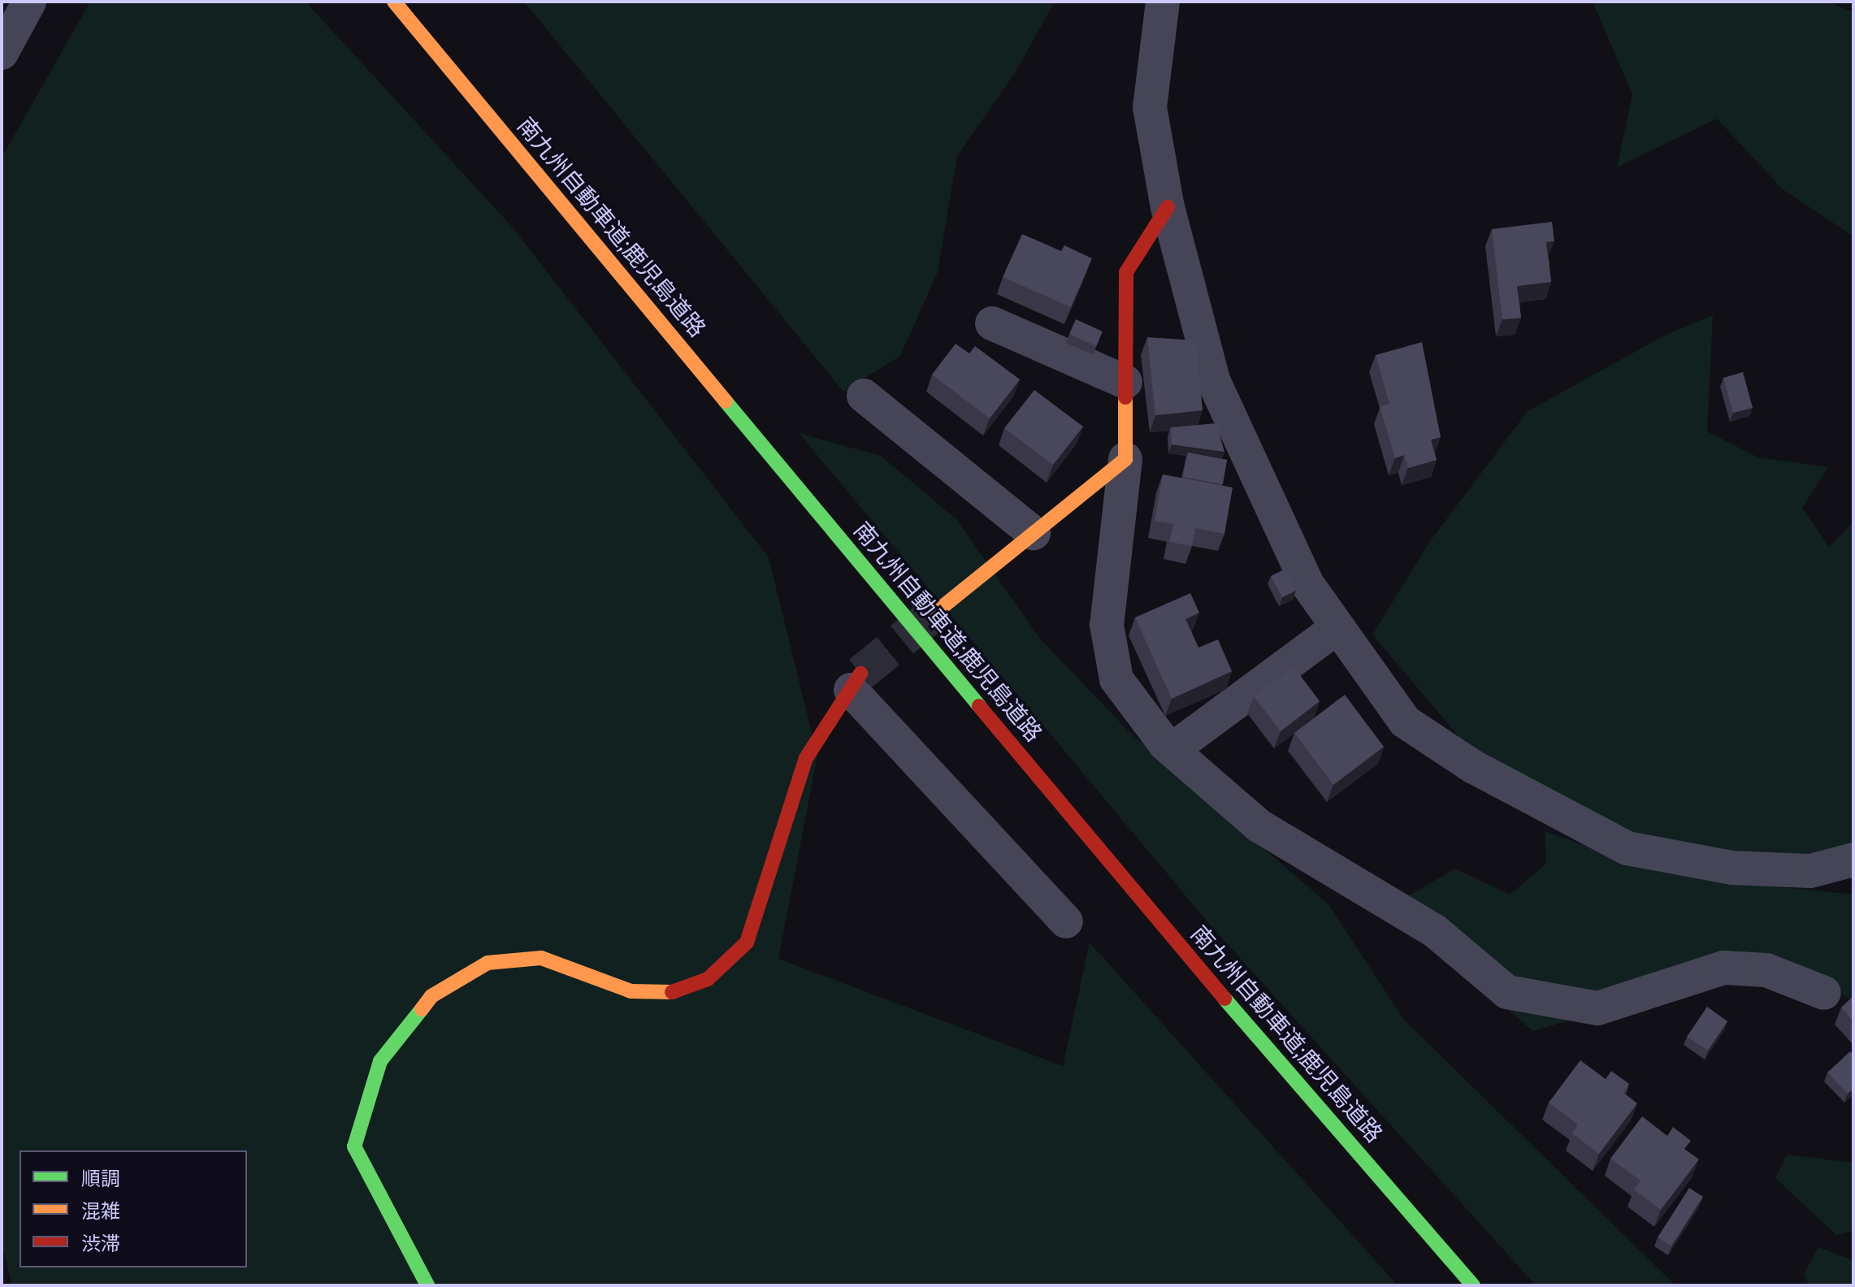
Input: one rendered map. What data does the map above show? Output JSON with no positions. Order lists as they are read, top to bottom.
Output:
{
  "streets": {
    "main road": ["南九州自動車道;鹿児島道路"]
  },
  "legend": ["順調", "混雑", "渋滞"]
}
